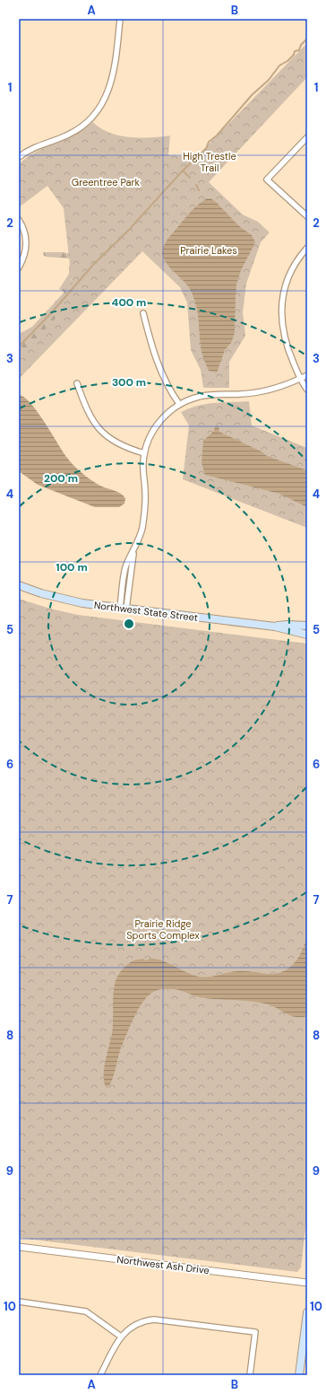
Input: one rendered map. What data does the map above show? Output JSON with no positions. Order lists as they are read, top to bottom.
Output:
{
  "streets": {
    "main road": ["Northwest State Street"],
    "street": ["Northwest Ash Drive"]
  },
  "parks": [
    "High Trestle Trail",
    "Greentree Park",
    "Prairie Lakes",
    "Prairie Ridge Sports Complex"
  ],
  "grid": {
    "columns": ["A", "B"],
    "rows": [
      "1",
      "2",
      "3",
      "4",
      "5",
      "6",
      "7",
      "8",
      "9",
      "10"
    ]
  },
  "rings": [
    "400 m",
    "300 m",
    "200 m",
    "100 m"
  ]
}
